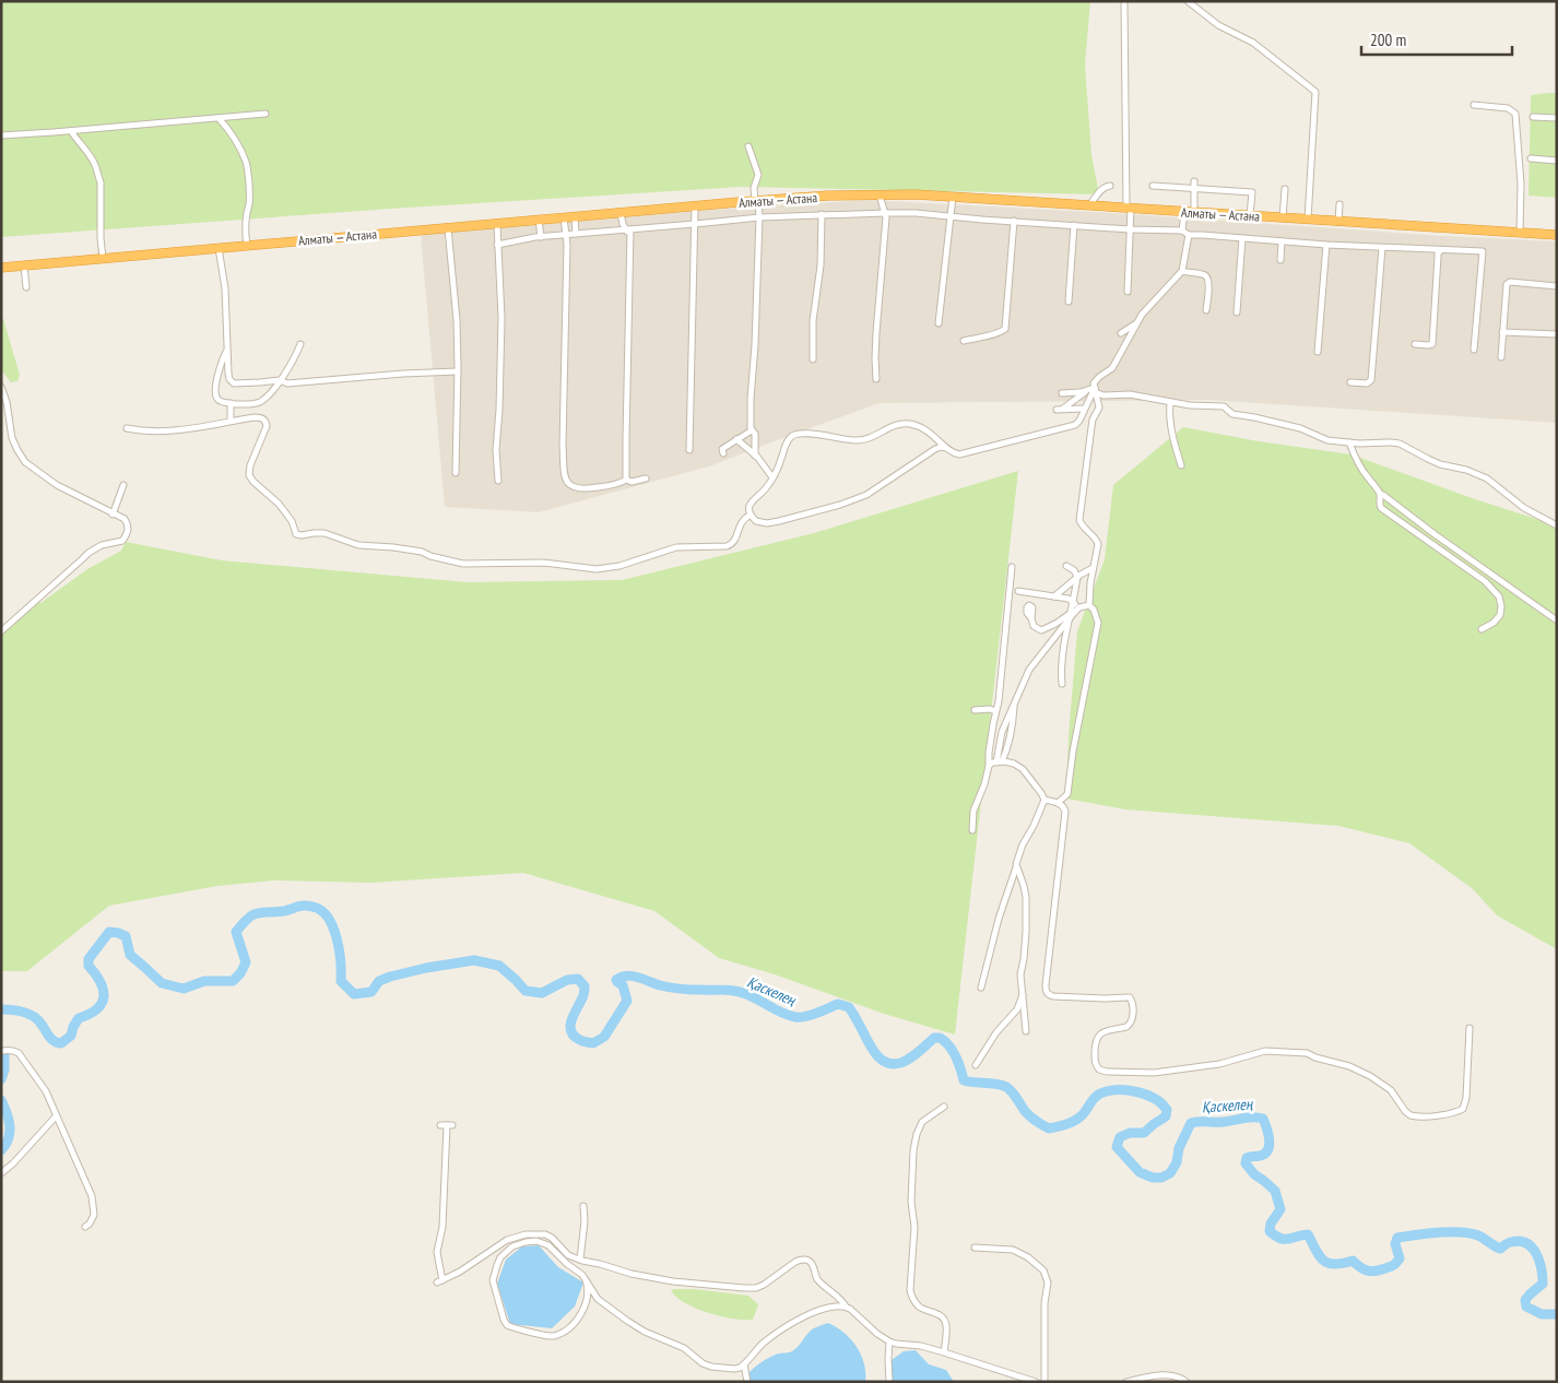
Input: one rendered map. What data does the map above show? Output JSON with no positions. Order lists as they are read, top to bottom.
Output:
{
  "streets": {
    "highway": ["Алматы — Астана"]
  },
  "water": ["Қаскелең"],
  "scale_bar": "200 m"
}
